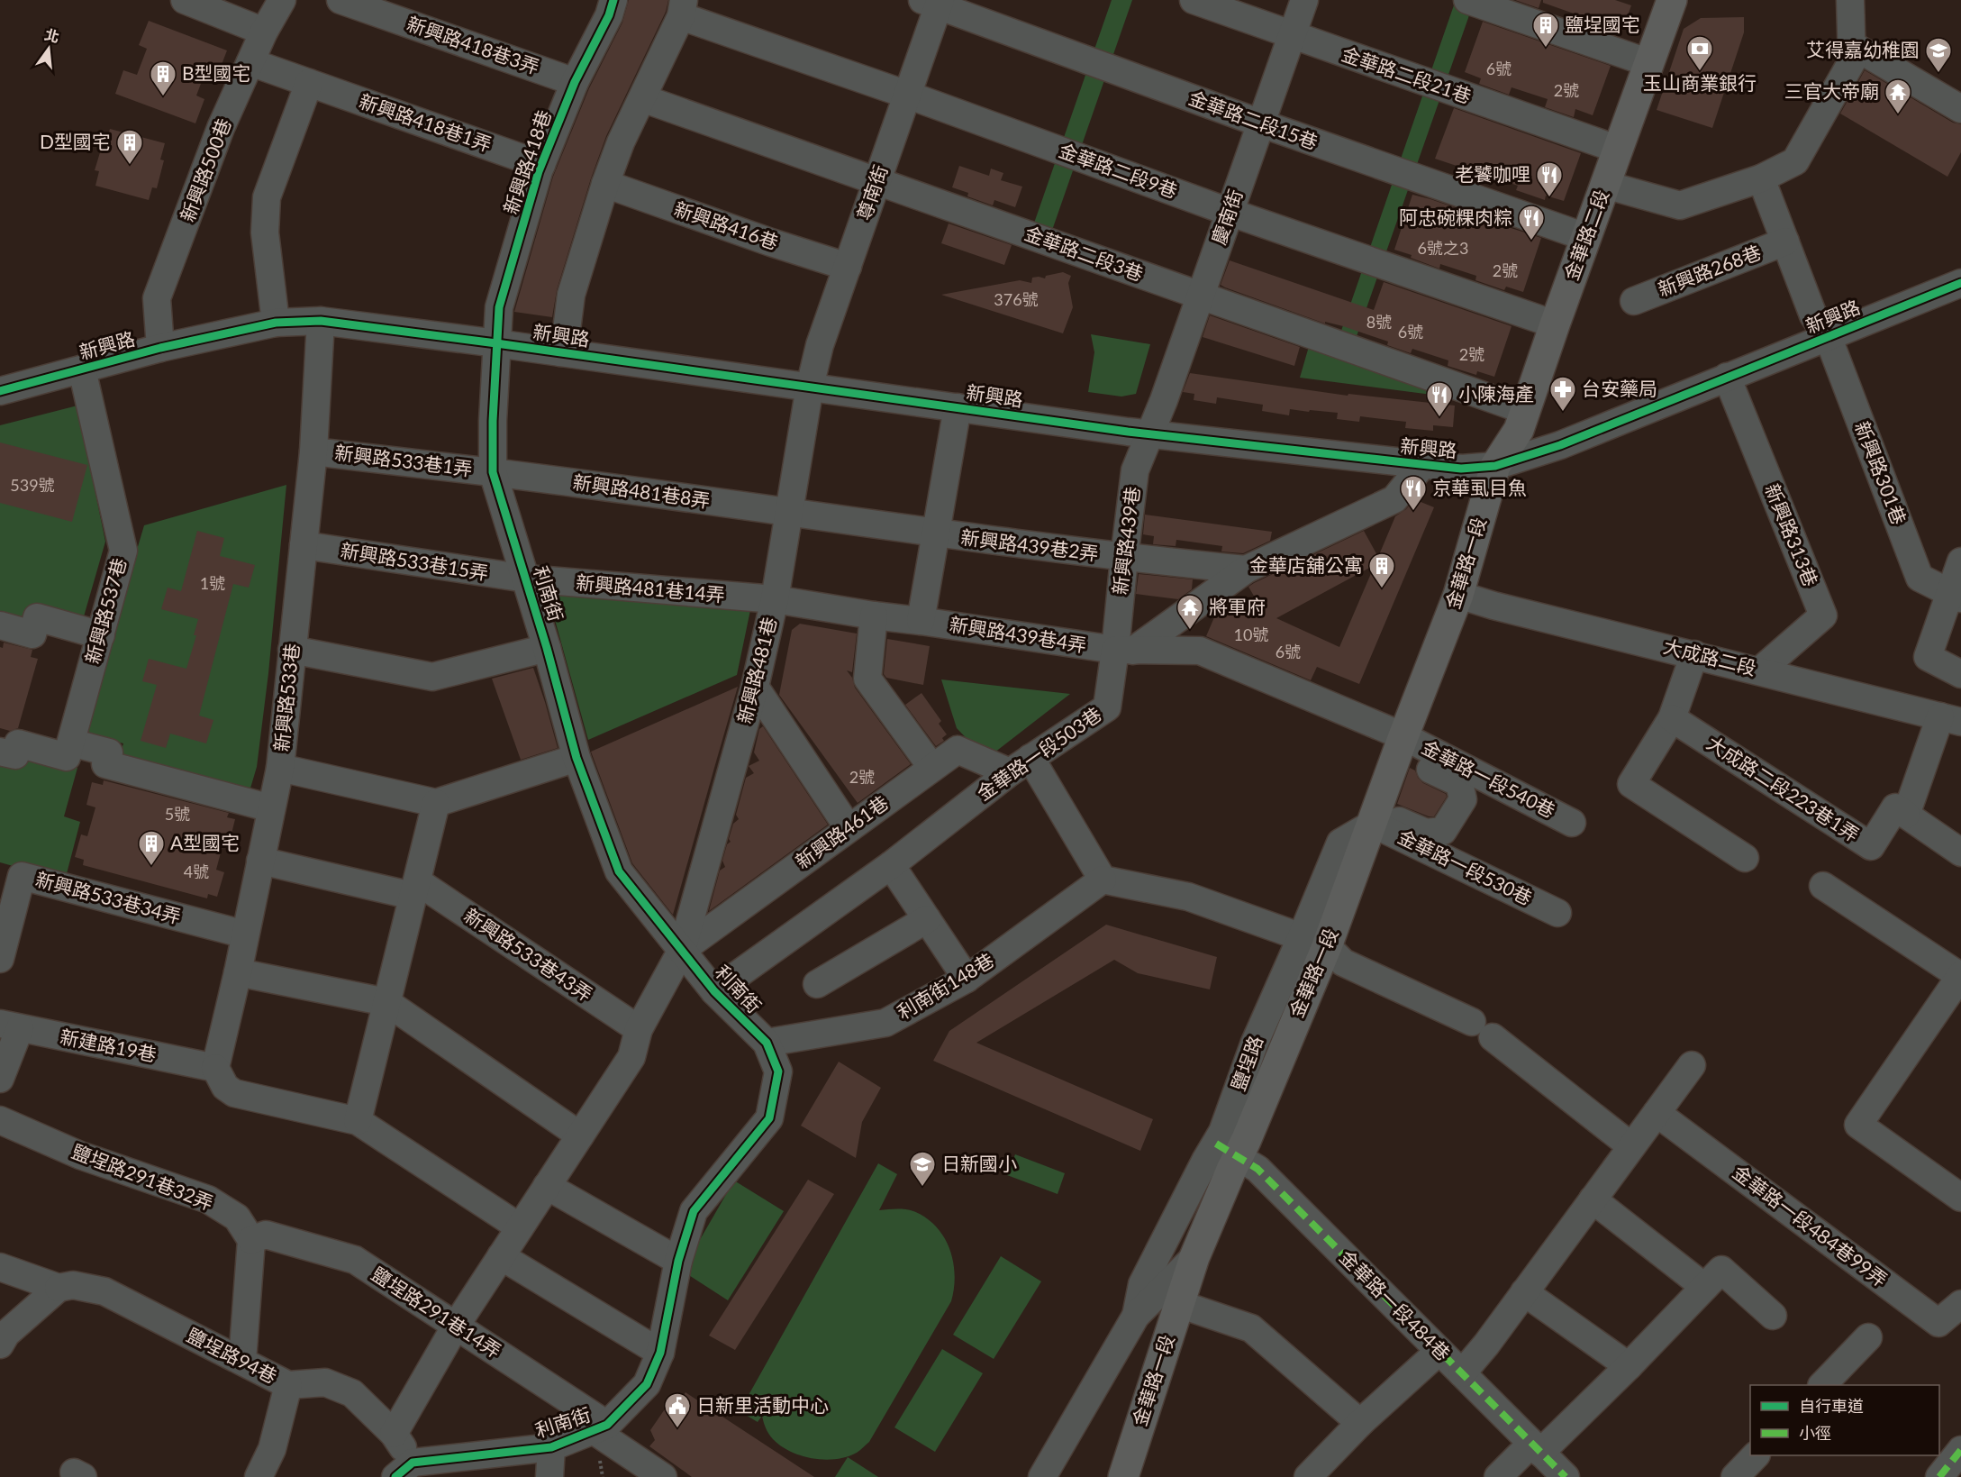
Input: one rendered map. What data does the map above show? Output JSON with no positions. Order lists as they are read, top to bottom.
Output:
{
  "streets": {
    "main road": ["金華路二段", "金華路一段"],
    "street": [
      "新興路418巷3弄",
      "金華路二段21巷",
      "金華路二段15巷",
      "新興路418巷1弄",
      "新興路418巷",
      "新興路500巷",
      "金華路二段9巷",
      "尊南街",
      "慶南街",
      "新興路416巷",
      "金華路二段3巷",
      "新興路268巷",
      "新興路",
      "新興路533巷1弄",
      "新興路301巷",
      "新興路481巷8弄",
      "新興路313巷",
      "新興路439巷",
      "新興路439巷2弄",
      "新興路533巷15弄",
      "新興路481巷14弄",
      "利南街",
      "新興路537巷",
      "新興路439巷4弄",
      "大成路二段",
      "新興路481巷",
      "新興路533巷",
      "金華路一段503巷",
      "金華路一段540巷",
      "大成路二段223巷1弄",
      "新興路461巷",
      "金華路一段530巷",
      "新興路533巷34弄",
      "新興路533巷43弄",
      "利南街148巷",
      "新建路19巷",
      "鹽埕路291巷32弄",
      "金華路一段484巷99弄",
      "金華路一段484巷",
      "鹽埕路291巷14弄",
      "鹽埕路94巷"
    ]
  },
  "crossings": [
    ["新興路418巷3弄", "新興路418巷"],
    ["金華路二段21巷", "慶南街"],
    ["金華路二段21巷", "金華路二段"],
    ["金華路二段15巷", "尊南街"],
    ["金華路二段15巷", "慶南街"],
    ["金華路二段15巷", "金華路二段"],
    ["新興路418巷1弄", "新興路418巷"],
    ["新興路418巷1弄", "新興路500巷"],
    ["新興路418巷", "新興路"],
    ["新興路418巷", "利南街"],
    ["新興路500巷", "新興路"],
    ["金華路二段9巷", "尊南街"],
    ["金華路二段9巷", "慶南街"],
    ["金華路二段9巷", "金華路二段"],
    ["尊南街", "新興路416巷"],
    ["尊南街", "金華路二段3巷"],
    ["尊南街", "新興路"],
    ["尊南街", "新興路481巷"],
    ["慶南街", "金華路二段3巷"],
    ["慶南街", "新興路"],
    ["慶南街", "新興路439巷"],
    ["金華路二段", "金華路二段3巷"],
    ["金華路二段", "新興路"],
    ["金華路二段", "金華路一段"],
    ["新興路268巷", "新興路"],
    ["新興路268巷", "新興路301巷"],
    ["新興路", "新興路301巷"],
    ["新興路", "新興路313巷"],
    ["新興路", "新興路439巷"],
    ["新興路", "金華路一段"],
    ["新興路", "利南街"],
    ["新興路", "新興路537巷"],
    ["新興路", "新興路481巷"],
    ["新興路", "新興路533巷"],
    ["新興路533巷1弄", "新興路481巷8弄"],
    ["新興路533巷1弄", "利南街"],
    ["新興路533巷1弄", "新興路533巷"],
    ["新興路481巷8弄", "新興路439巷2弄"],
    ["新興路481巷8弄", "利南街"],
    ["新興路481巷8弄", "新興路481巷"],
    ["新興路313巷", "大成路二段"],
    ["新興路439巷", "新興路439巷2弄"],
    ["新興路439巷", "新興路439巷4弄"],
    ["新興路439巷", "金華路一段503巷"],
    ["新興路533巷15弄", "新興路481巷14弄"],
    ["新興路533巷15弄", "利南街"],
    ["新興路533巷15弄", "新興路533巷"],
    ["金華路一段", "大成路二段"],
    ["金華路一段", "金華路一段540巷"],
    ["金華路一段", "金華路一段530巷"],
    ["金華路一段", "金華路一段484巷"],
    ["新興路481巷14弄", "利南街"],
    ["新興路481巷14弄", "新興路439巷4弄"],
    ["新興路481巷14弄", "新興路481巷"],
    ["利南街", "新興路481巷"],
    ["利南街", "金華路一段503巷"],
    ["利南街", "新興路461巷"],
    ["利南街", "利南街148巷"],
    ["利南街", "鹽埕路291巷14弄"],
    ["利南街", "鹽埕路94巷"],
    ["新興路439巷4弄", "金華路一段503巷"],
    ["新興路481巷", "新興路461巷"],
    ["新興路533巷", "新興路533巷34弄"],
    ["新興路533巷", "新興路533巷43弄"],
    ["新興路533巷", "新建路19巷"],
    ["金華路一段503巷", "新興路461巷"],
    ["鹽埕路291巷32弄", "鹽埕路291巷14弄"]
  ],
  "places": {
    "building": [
      "鹽埕國宅",
      "B型國宅",
      "D型國宅",
      "金華店舖公寓",
      "A型國宅"
    ],
    "bank": ["玉山商業銀行"],
    "school or university": ["艾得嘉幼稚園", "日新國小"],
    "temple": ["三官大帝廟", "將軍府"],
    "restaurant": [
      "老饕咖哩",
      "阿忠碗粿肉粽",
      "小陳海產",
      "京華虱目魚"
    ],
    "pharmacy": ["台安藥局"],
    "public building": ["日新里活動中心"]
  },
  "house_numbers": [
    "6號",
    "2號",
    "6號之3",
    "2號",
    "376號",
    "8號",
    "6號",
    "2號",
    "539號",
    "1號",
    "10號",
    "6號",
    "2號",
    "5號",
    "4號"
  ],
  "legend": ["自行車道", "小徑"],
  "north": "top"
}
